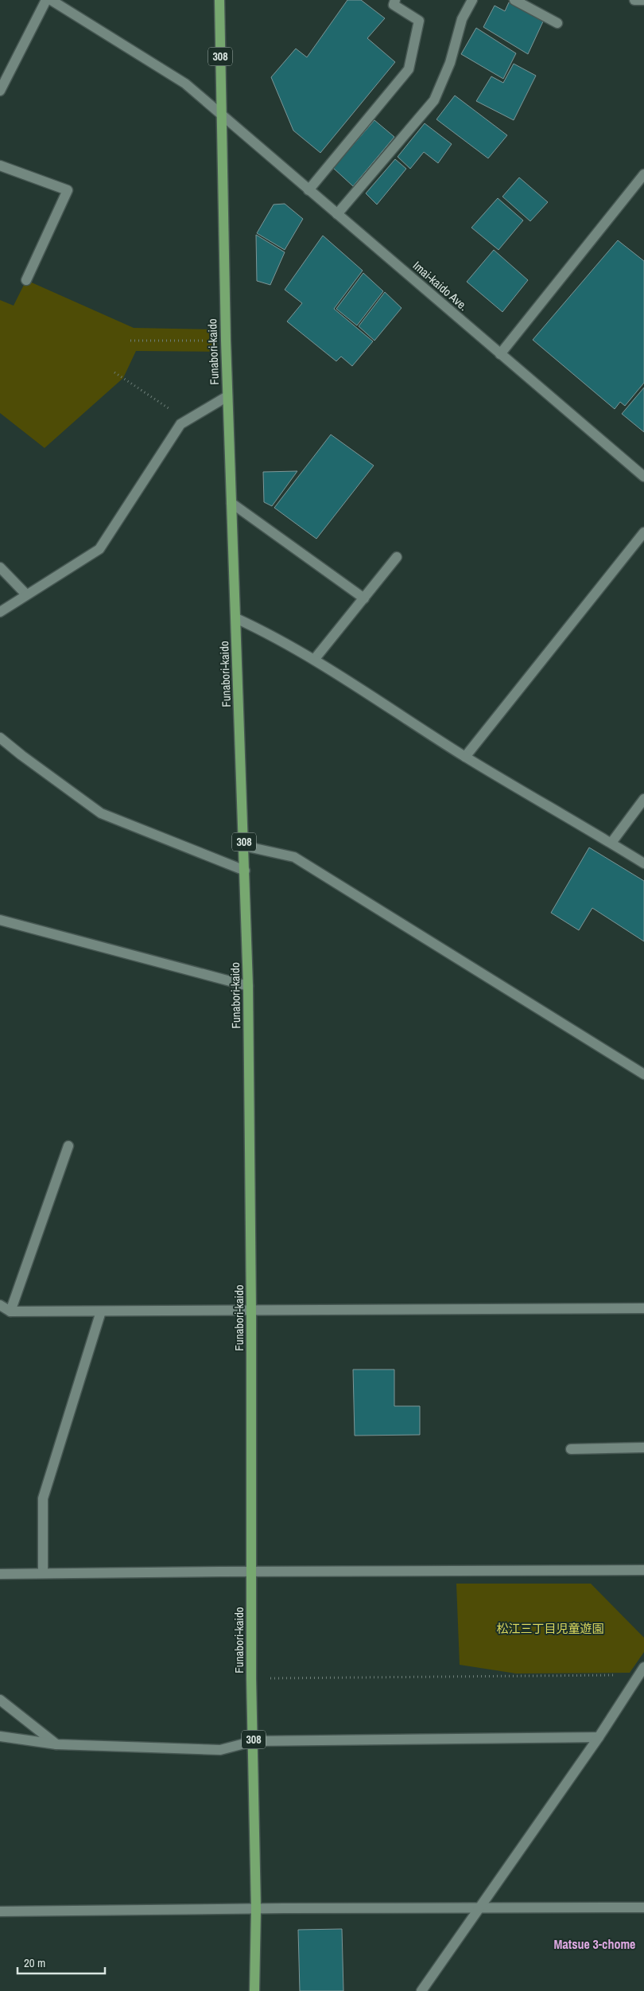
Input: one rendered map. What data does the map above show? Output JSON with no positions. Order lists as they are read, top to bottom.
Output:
{
  "streets": {
    "main road": ["308", "Funabori-kaido"],
    "street": ["Imai-kaido Ave."]
  },
  "crossings": [
    ["Imai-kaido Ave.", "Funabori-kaido"]
  ],
  "districts": ["Matsue 3-chome"],
  "parks": ["松江三丁目児童遊園"],
  "scale_bar": "20 m"
}
